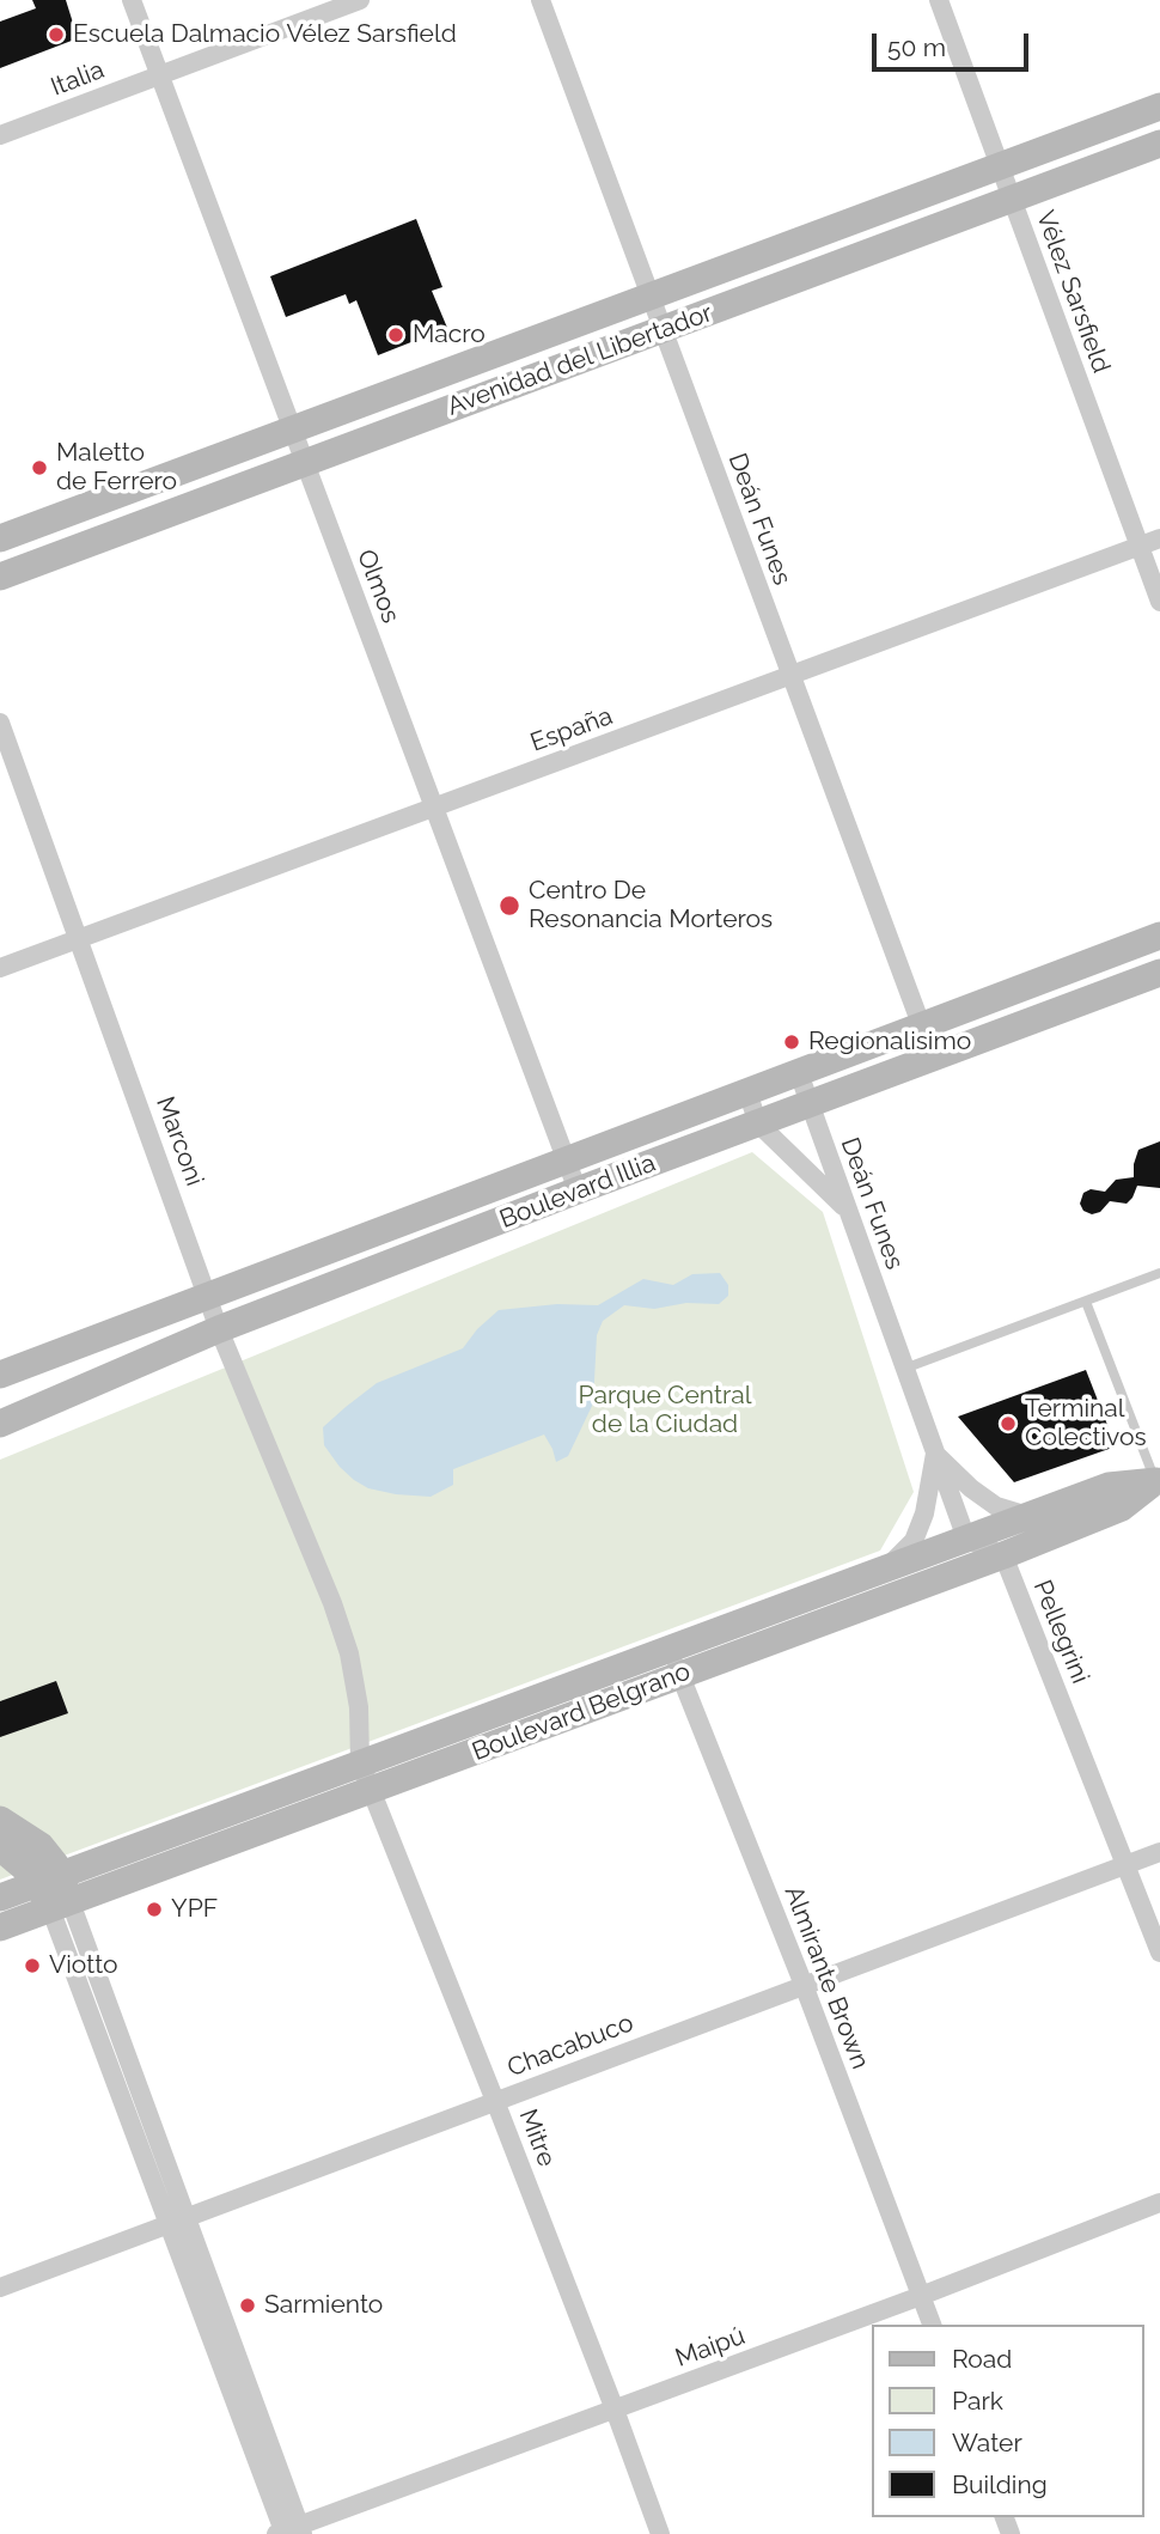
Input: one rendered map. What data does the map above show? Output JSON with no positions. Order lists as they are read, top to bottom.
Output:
{
  "streets": {
    "street": [
      "Italia",
      "Vélez Sarsfield",
      "Avenidad del Libertador",
      "Deán Funes",
      "Olmos",
      "España",
      "Marconi",
      "Boulevard Illia",
      "Pellegrini",
      "Boulevard Belgrano",
      "Almirante Brown",
      "Chacabuco",
      "Mitre",
      "Maipú"
    ]
  },
  "crossings": [
    ["Italia", "Olmos"],
    ["Vélez Sarsfield", "Avenidad del Libertador"],
    ["Vélez Sarsfield", "España"],
    ["Avenidad del Libertador", "Deán Funes"],
    ["Avenidad del Libertador", "Olmos"],
    ["Deán Funes", "España"],
    ["Deán Funes", "Boulevard Illia"],
    ["Olmos", "España"],
    ["Olmos", "Boulevard Illia"],
    ["España", "Marconi"],
    ["Marconi", "Boulevard Illia"],
    ["Marconi", "Boulevard Belgrano"],
    ["Marconi", "Mitre"],
    ["Pellegrini", "Boulevard Belgrano"],
    ["Pellegrini", "Chacabuco"],
    ["Boulevard Belgrano", "Almirante Brown"],
    ["Boulevard Belgrano", "Mitre"],
    ["Almirante Brown", "Chacabuco"],
    ["Almirante Brown", "Maipú"],
    ["Chacabuco", "Mitre"],
    ["Mitre", "Maipú"]
  ],
  "parks": ["Parque Central de la Ciudad"],
  "places": [
    "Escuela Dalmacio Vélez Sarsfield",
    "Macro",
    "Maletto de Ferrero",
    "Centro De Resonancia Morteros",
    "Regionalisimo",
    "Terminal Colectivos",
    "YPF",
    "Viotto",
    "Sarmiento"
  ],
  "legend": [
    "Road",
    "Park",
    "Water",
    "Building"
  ],
  "scale_bar": "50 m"
}
